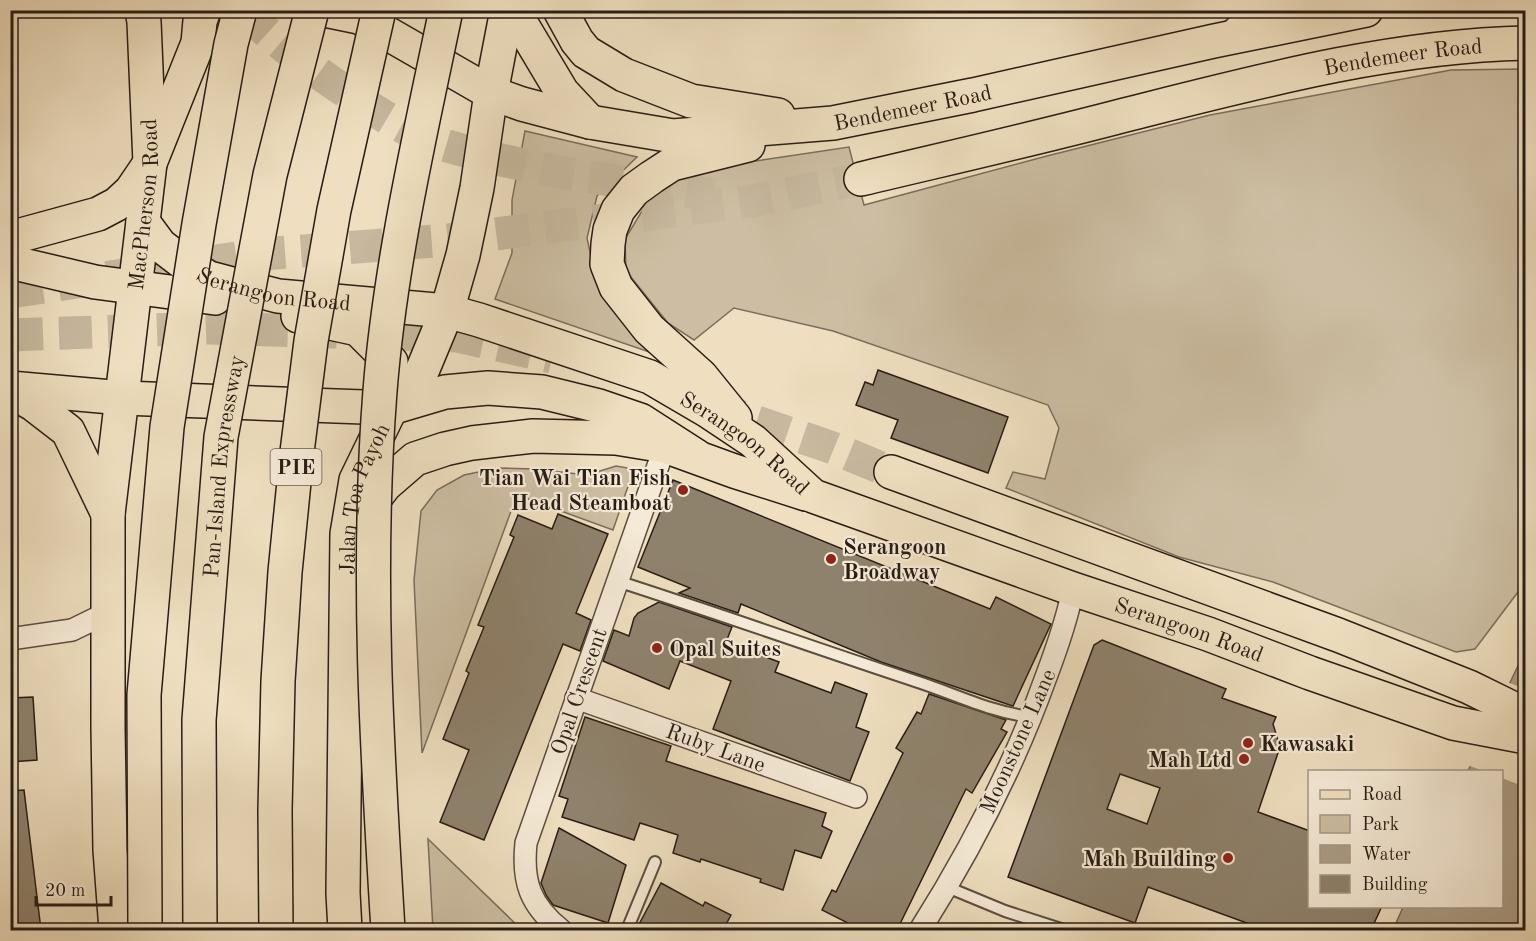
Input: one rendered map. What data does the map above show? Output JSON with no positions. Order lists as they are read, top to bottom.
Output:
{
  "streets": {
    "main road": [
      "Bendemeer Road",
      "MacPherson Road",
      "Serangoon Road",
      "Pan-Island Expressway",
      "PIE",
      "Jalan Toa Payoh"
    ],
    "street": ["Opal Crescent", "Moonstone Lane", "Ruby Lane"]
  },
  "crossings": [
    ["Bendemeer Road", "Jalan Toa Payoh"],
    ["MacPherson Road", "Serangoon Road"],
    ["Serangoon Road", "Jalan Toa Payoh"],
    ["Serangoon Road", "Moonstone Lane"],
    ["Opal Crescent", "Ruby Lane"]
  ],
  "places": [
    "Tian Wai Tian Fish Head Steamboat",
    "Serangoon Broadway",
    "Opal Suites",
    "Kawasaki",
    "Mah Ltd",
    "Mah Building"
  ],
  "legend": [
    "Road",
    "Park",
    "Water",
    "Building"
  ],
  "scale_bar": "20 m"
}
